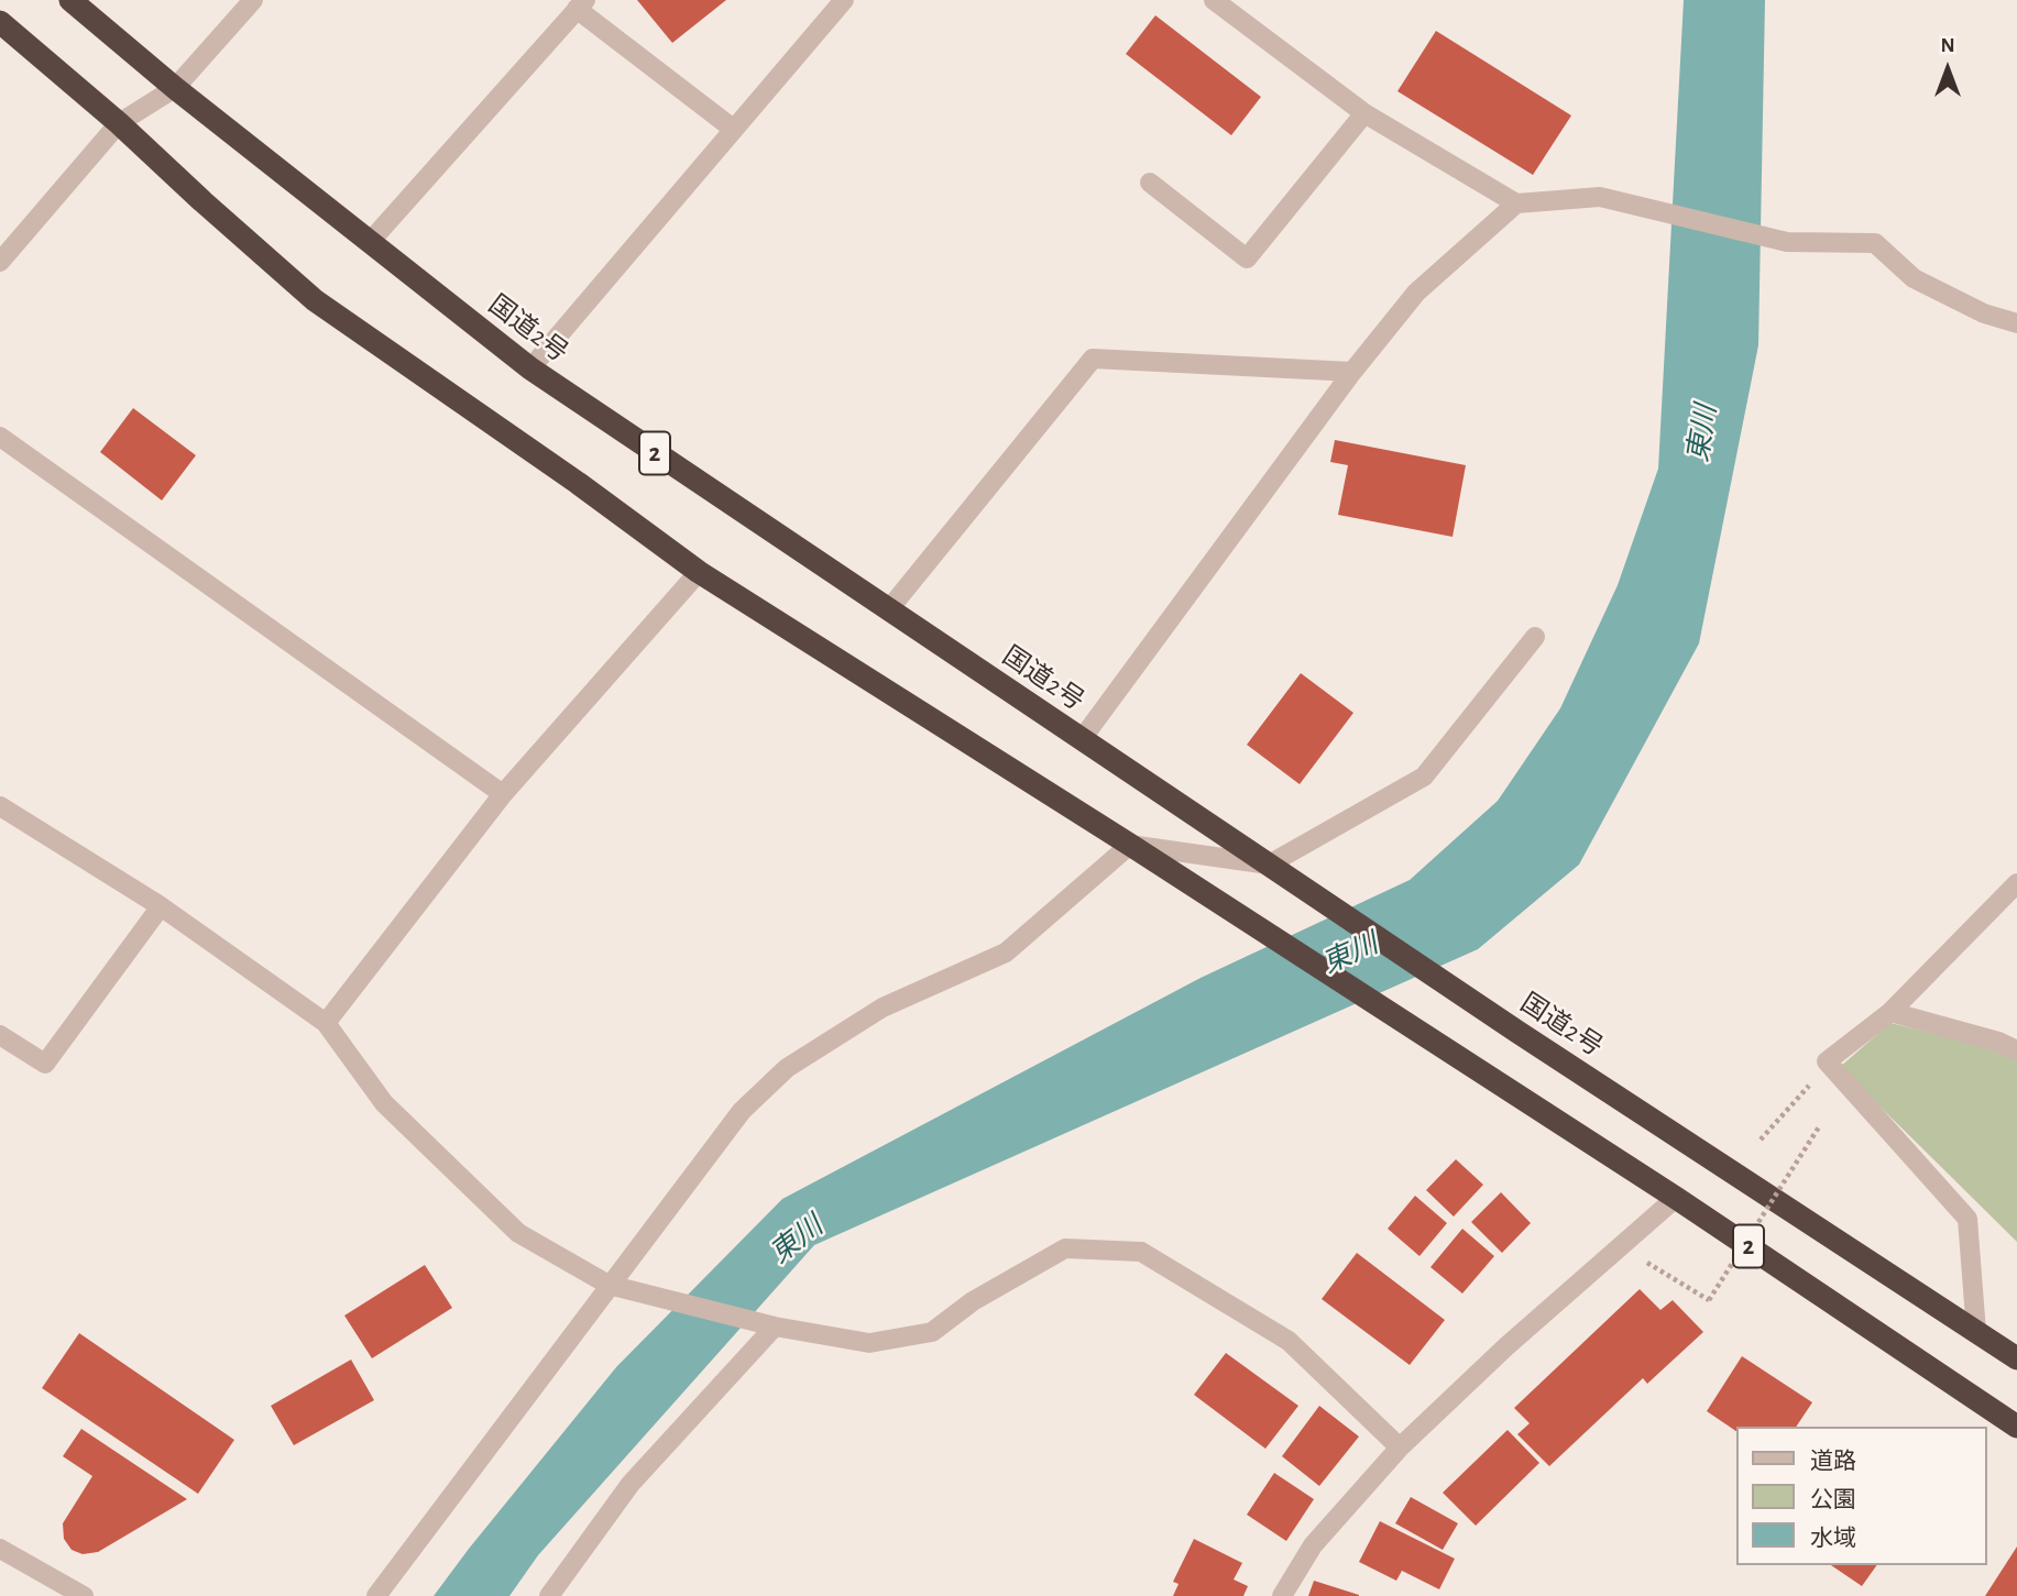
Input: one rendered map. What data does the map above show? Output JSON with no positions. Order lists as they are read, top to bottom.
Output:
{
  "streets": {
    "highway": ["国道2号", "2"]
  },
  "water": ["東川"],
  "legend": ["道路", "公園", "水域"],
  "north": "top"
}
